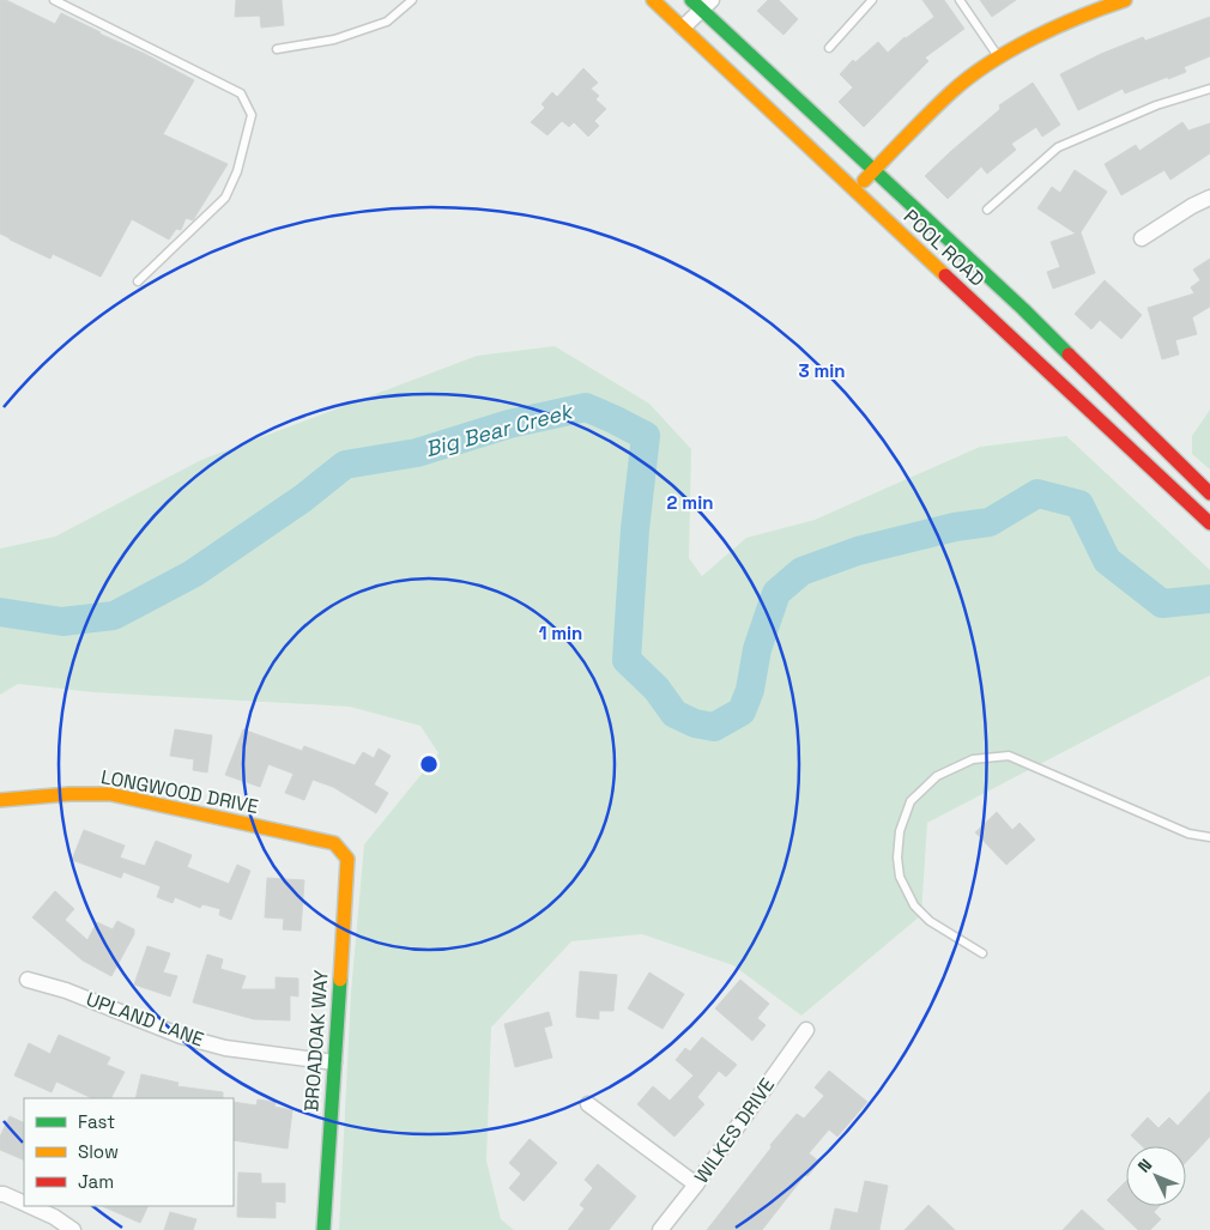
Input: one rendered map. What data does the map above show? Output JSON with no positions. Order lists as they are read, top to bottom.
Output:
{
  "streets": {
    "main road": ["POOL ROAD", "LONGWOOD DRIVE", "BROADOAK WAY"],
    "street": ["UPLAND LANE", "WILKES DRIVE"]
  },
  "crossings": [
    ["LONGWOOD DRIVE", "BROADOAK WAY"],
    ["UPLAND LANE", "BROADOAK WAY"]
  ],
  "water": ["Big Bear Creek"],
  "legend": ["Fast", "Slow", "Jam"],
  "north": "top left",
  "rings": ["3 min", "2 min", "1 min"]
}
